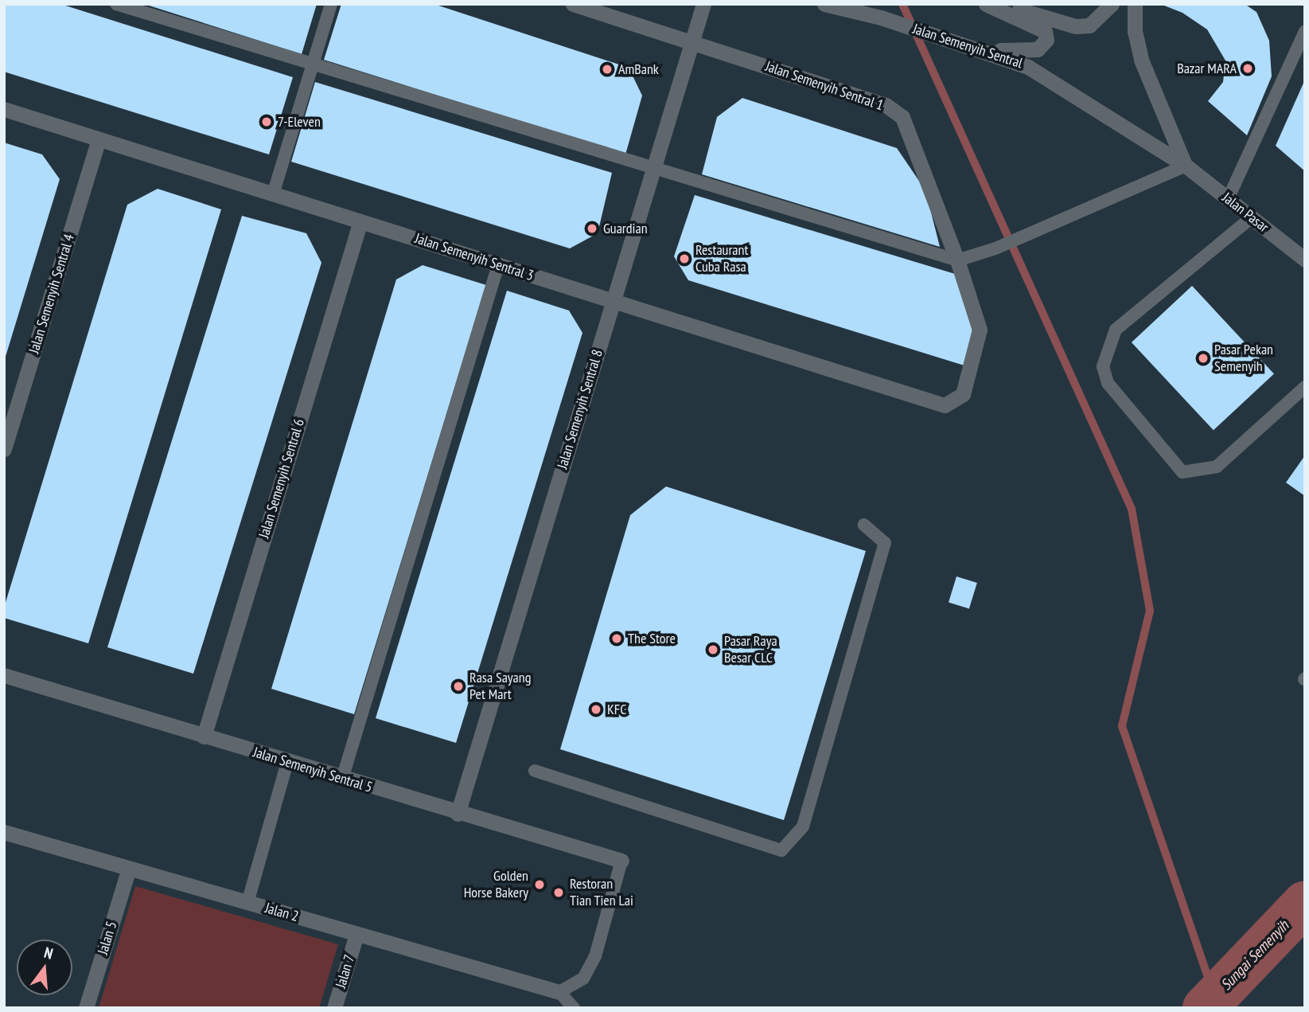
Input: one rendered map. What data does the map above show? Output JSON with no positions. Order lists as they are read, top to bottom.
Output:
{
  "streets": {
    "street": [
      "Jalan Semenyih Sentral",
      "Jalan Semenyih Sentral 1",
      "Jalan Pasar",
      "Jalan Semenyih Sentral 3",
      "Jalan Semenyih Sentral 4",
      "Jalan Semenyih Sentral 8",
      "Jalan Semenyih Sentral 6",
      "Jalan Semenyih Sentral 5",
      "Jalan 2",
      "Jalan 5",
      "Jalan 7"
    ]
  },
  "crossings": [
    ["Jalan Semenyih Sentral", "Jalan Pasar"],
    ["Jalan Semenyih Sentral 1", "Jalan Semenyih Sentral 3"],
    ["Jalan Semenyih Sentral 1", "Jalan Semenyih Sentral 8"],
    ["Jalan Semenyih Sentral 3", "Jalan Semenyih Sentral 4"],
    ["Jalan Semenyih Sentral 3", "Jalan Semenyih Sentral 8"],
    ["Jalan Semenyih Sentral 3", "Jalan Semenyih Sentral 6"],
    ["Jalan Semenyih Sentral 8", "Jalan Semenyih Sentral 5"],
    ["Jalan Semenyih Sentral 6", "Jalan Semenyih Sentral 5"],
    ["Jalan 2", "Jalan 5"],
    ["Jalan 2", "Jalan 7"]
  ],
  "water": ["Sungai Semenyih"],
  "places": [
    "Bazar MARA",
    "AmBank",
    "7-Eleven",
    "Guardian",
    "Restaurant Cuba Rasa",
    "Pasar Pekan Semenyih",
    "The Store",
    "Pasar Raya Besar CLC",
    "Rasa Sayang Pet Mart",
    "KFC",
    "Golden Horse Bakery",
    "Restoran Tian Tien Lai"
  ],
  "north": "top"
}
